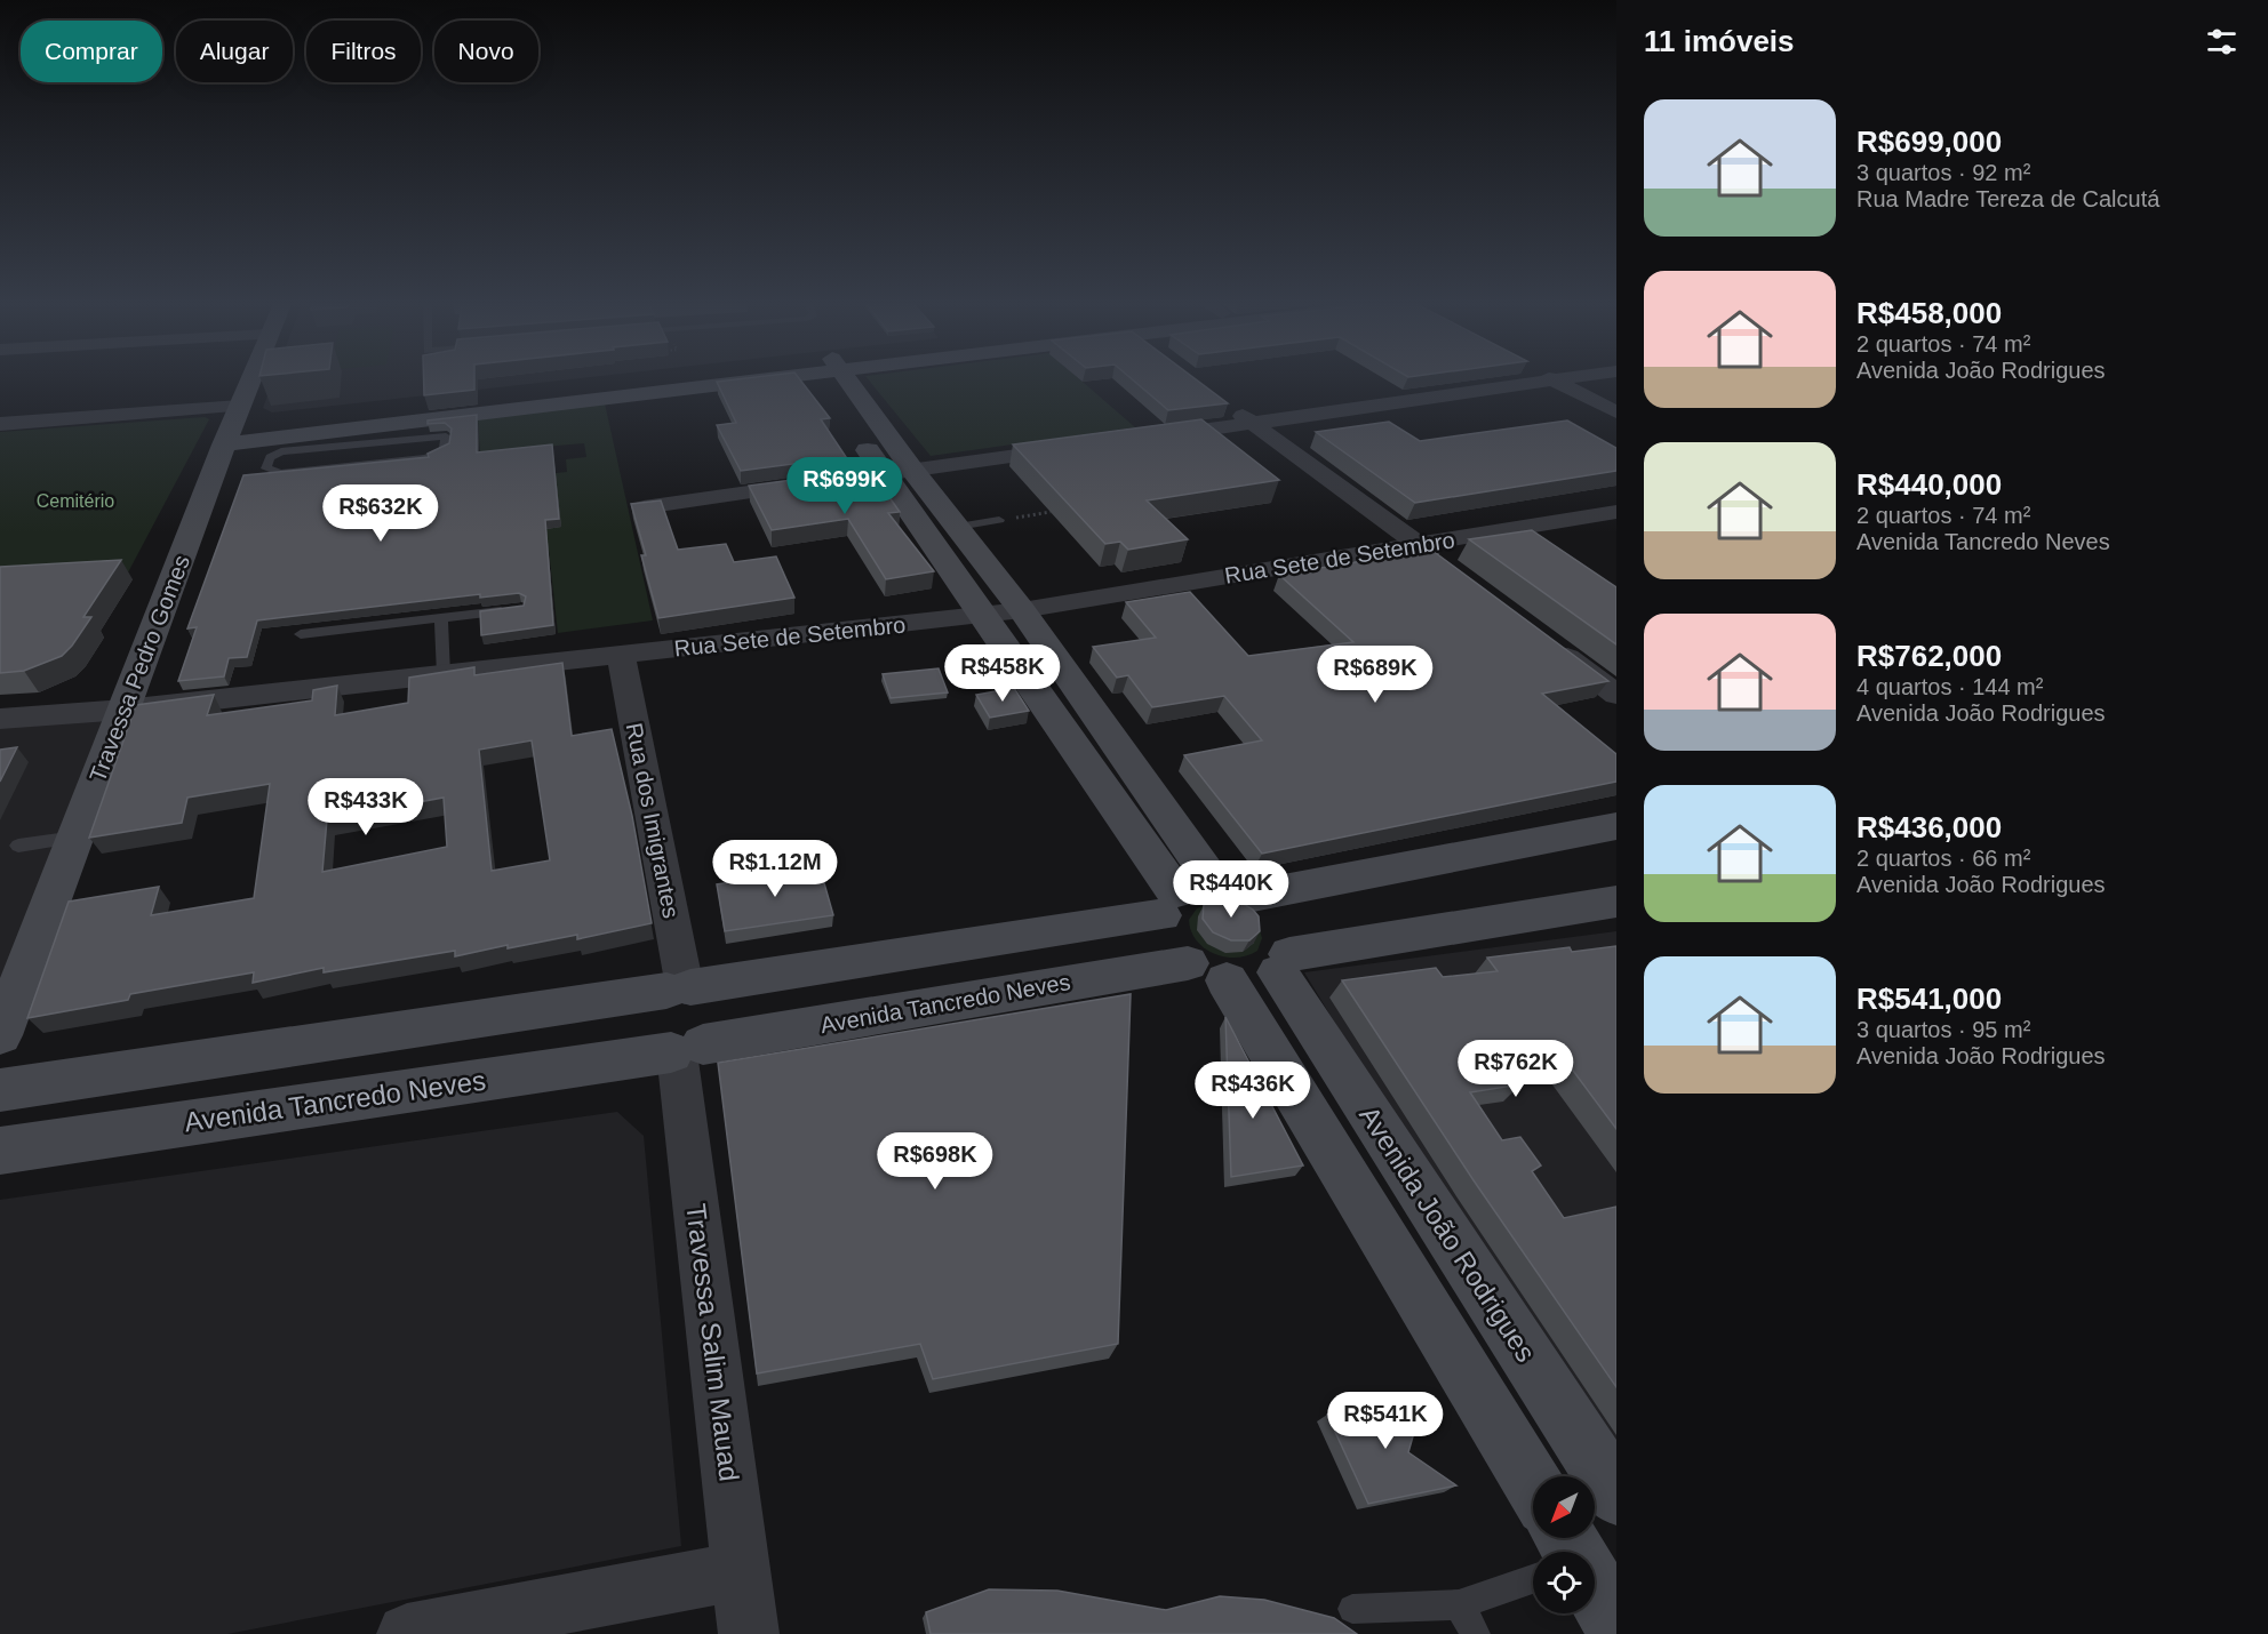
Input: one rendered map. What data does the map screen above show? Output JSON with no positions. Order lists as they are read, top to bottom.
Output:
{
  "streets": {
    "street": [
      "Rua Sete de Setembro",
      "Travessa Pedro Gomes",
      "Rua dos Imigrantes",
      "Avenida Tancredo Neves",
      "Avenida João Rodrigues",
      "Travessa Salim Mauad"
    ]
  },
  "crossings": [
    ["Rua Sete de Setembro", "Travessa Pedro Gomes"],
    ["Rua Sete de Setembro", "Rua dos Imigrantes"],
    ["Rua dos Imigrantes", "Avenida Tancredo Neves"],
    ["Rua dos Imigrantes", "Travessa Salim Mauad"],
    ["Avenida Tancredo Neves", "Avenida João Rodrigues"],
    ["Avenida Tancredo Neves", "Travessa Salim Mauad"]
  ],
  "parks": ["Cemitério"],
  "north": "bottom left",
  "page": {
    "heading": "11 imóveis",
    "chip": [
      "Comprar",
      "Alugar",
      "Filtros",
      "Novo"
    ],
    "list": [
      {
        "name": "R$699,000",
        "note": "3 quartos · 92 m² · Rua Madre Tereza de Calcutá"
      },
      {
        "name": "R$458,000",
        "note": "2 quartos · 74 m² · Avenida João Rodrigues"
      },
      {
        "name": "R$440,000",
        "note": "2 quartos · 74 m² · Avenida Tancredo Neves"
      },
      {
        "name": "R$762,000",
        "note": "4 quartos · 144 m² · Avenida João Rodrigues"
      },
      {
        "name": "R$436,000",
        "note": "2 quartos · 66 m² · Avenida João Rodrigues"
      },
      {
        "name": "R$541,000",
        "note": "3 quartos · 95 m² · Avenida João Rodrigues"
      }
    ],
    "price": [
      "R$699K",
      "R$632K",
      "R$458K",
      "R$689K",
      "R$433K",
      "R$1.12M",
      "R$440K",
      "R$762K",
      "R$436K",
      "R$698K",
      "R$541K"
    ]
  }
}
